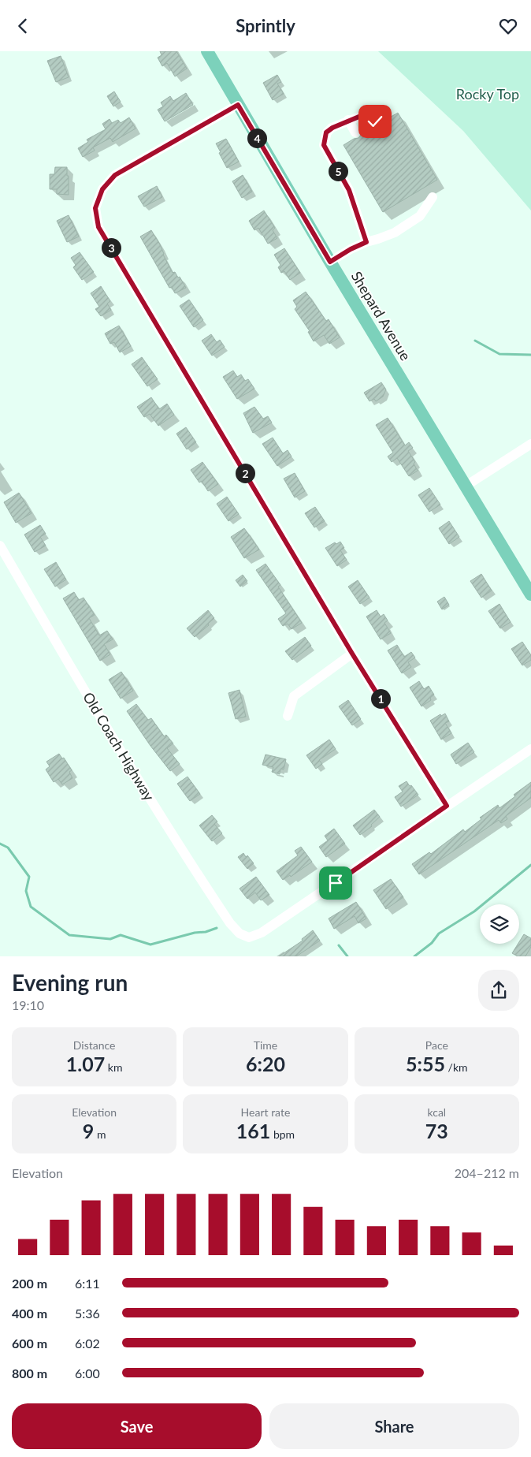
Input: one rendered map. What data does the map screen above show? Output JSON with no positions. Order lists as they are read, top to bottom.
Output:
{
  "streets": {
    "main road": ["Shepard Avenue"],
    "street": ["Old Coach Highway"]
  },
  "parks": ["Rocky Top"],
  "page": {
    "header": "Sprintly",
    "pins": [
      "4",
      "5",
      "3",
      "2",
      "1"
    ],
    "heading": ["Evening run", "19:10"],
    "stats": [
      ["Distance", "1.07 km"],
      ["Time", "6:20"],
      ["Pace", "5:55 /km"],
      ["Elevation", "9 m"],
      ["Heart rate", "161 bpm"],
      ["kcal", "73"]
    ],
    "chart": ["Elevation", "204–212 m"],
    "list": [
      {
        "name": "200 m",
        "note": "6:11"
      },
      {
        "name": "400 m",
        "note": "5:36"
      },
      {
        "name": "600 m",
        "note": "6:02"
      },
      {
        "name": "800 m",
        "note": "6:00"
      }
    ],
    "buttons": ["Save", "Share"]
  }
}
